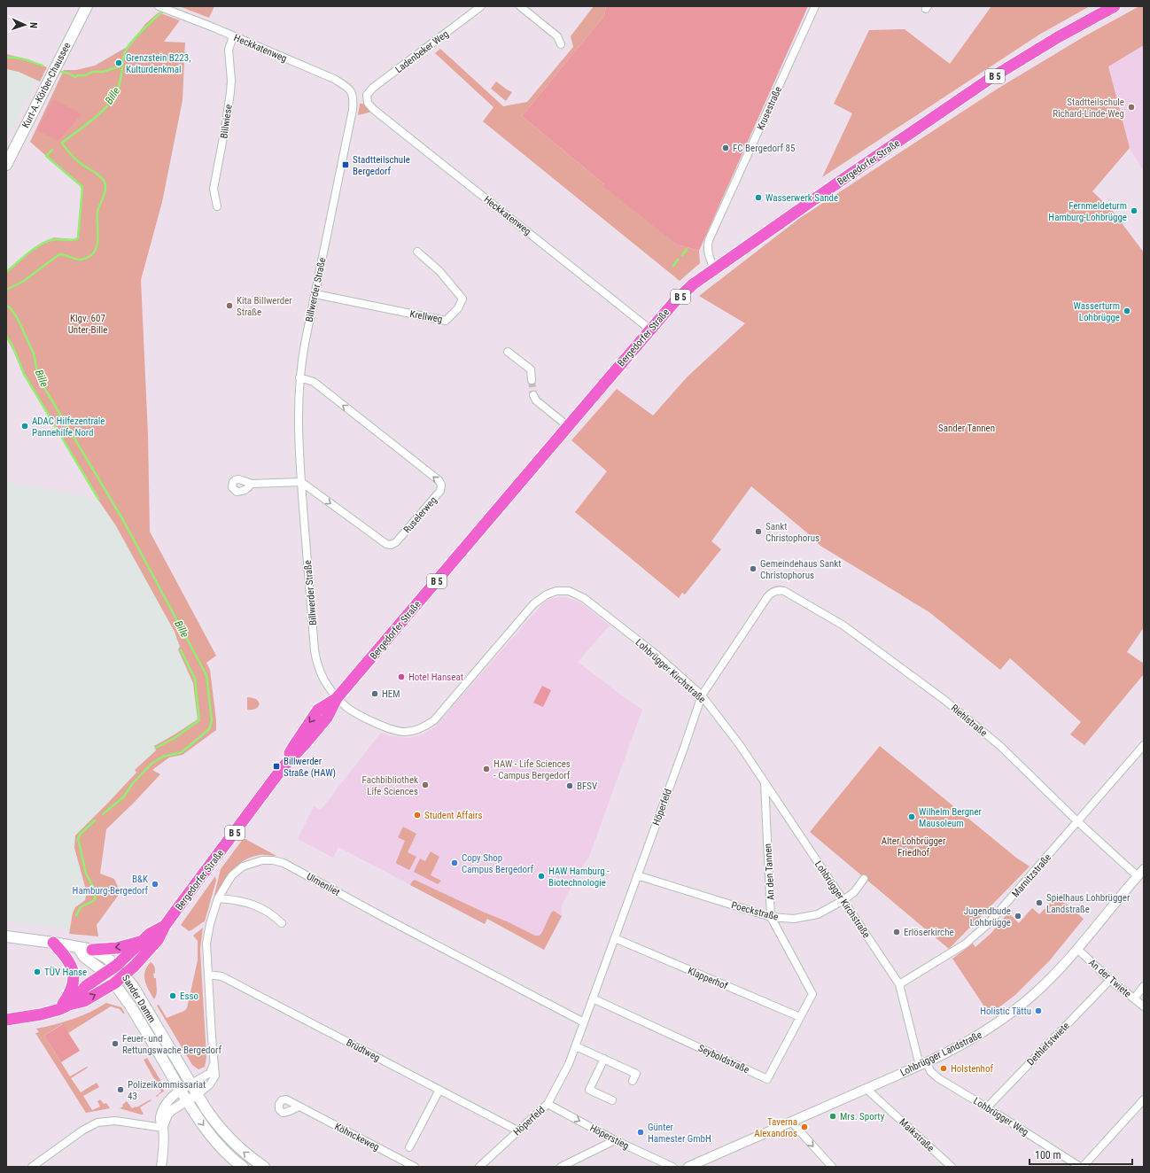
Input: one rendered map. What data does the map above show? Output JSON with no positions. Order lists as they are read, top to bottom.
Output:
{
  "streets": {
    "main road": [
      "B 5",
      "Kurt-A.-Körber-Chaussee",
      "Bergedorfer Straße",
      "Sander Damm"
    ],
    "street": [
      "Heckkatenweg",
      "Ladenbeker Weg",
      "Krusestraße",
      "Billwiese",
      "Billwerder Straße",
      "Krellweg",
      "Ruselerweg",
      "Lohbrügger Kirchstraße",
      "Riehlstraße",
      "Höperfeld",
      "An den Tannen",
      "Marnitzstraße",
      "Ulmenliet",
      "Poeckstraße",
      "Klapperhof",
      "An der Twiete",
      "Dethlefstwiete",
      "Brüdtweg",
      "Lohbrügger Landstraße",
      "Seyboldstraße",
      "Lohbrügger Weg",
      "Maikstraße",
      "Köhnckeweg",
      "Höperstieg"
    ]
  },
  "crossings": [
    ["Heckkatenweg", "Ladenbeker Weg"],
    ["Heckkatenweg", "Billwiese"],
    ["Heckkatenweg", "Bergedorfer Straße"],
    ["Heckkatenweg", "Billwerder Straße"],
    ["Krusestraße", "Bergedorfer Straße"],
    ["Bergedorfer Straße", "Billwerder Straße"],
    ["Bergedorfer Straße", "Lohbrügger Kirchstraße"],
    ["Bergedorfer Straße", "Sander Damm"],
    ["Billwerder Straße", "Krellweg"],
    ["Billwerder Straße", "Ruselerweg"],
    ["Billwerder Straße", "Lohbrügger Kirchstraße"],
    ["Lohbrügger Kirchstraße", "Höperfeld"],
    ["Lohbrügger Kirchstraße", "An den Tannen"],
    ["Lohbrügger Kirchstraße", "Marnitzstraße"],
    ["Lohbrügger Kirchstraße", "Poeckstraße"],
    ["Lohbrügger Kirchstraße", "Lohbrügger Landstraße"],
    ["Lohbrügger Kirchstraße", "Lohbrügger Weg"],
    ["Riehlstraße", "Höperfeld"],
    ["Riehlstraße", "Marnitzstraße"],
    ["Riehlstraße", "Lohbrügger Landstraße"],
    ["Höperfeld", "Ulmenliet"],
    ["Höperfeld", "Poeckstraße"],
    ["Höperfeld", "Klapperhof"],
    ["Höperfeld", "Brüdtweg"],
    ["Höperfeld", "Seyboldstraße"],
    ["Höperfeld", "Höperstieg"],
    ["An den Tannen", "Poeckstraße"],
    ["An den Tannen", "Seyboldstraße"],
    ["Ulmenliet", "Sander Damm"],
    ["Ulmenliet", "Brüdtweg"],
    ["Klapperhof", "Seyboldstraße"],
    ["An der Twiete", "Dethlefstwiete"],
    ["An der Twiete", "Lohbrügger Landstraße"],
    ["Dethlefstwiete", "Lohbrügger Weg"],
    ["Lohbrügger Landstraße", "Lohbrügger Weg"],
    ["Lohbrügger Landstraße", "Maikstraße"]
  ],
  "one_way": ["Höperstieg"],
  "water": ["Bille"],
  "parks": ["Klgv. 607 Unter-Bille", "Sander Tannen", "Alter Lohbrügger Friedhof"],
  "places": {
    "other": [
      "Grenzstein B223, Kulturdenkmal",
      "Stadtteilschule Richard-Linde-Weg",
      "FC Bergedorf 85",
      "Wasserwerk Sande",
      "Fernmeldeturm Hamburg-Lohbrügge",
      "Kita Billwerder Straße",
      "Wasserturm Lohbrügge",
      "ADAC Hilfezentrale Pannehilfe Nord",
      "Sankt Christophorus",
      "Gemeindehaus Sankt Christophorus",
      "Hotel Hanseat",
      "HEM",
      "HAW - Life Sciences - Campus Bergedorf",
      "Fachbibliothek Life Sciences",
      "BFSV",
      "Student Affairs",
      "Wilhelm Bergner Mausoleum",
      "Copy Shop Campus Bergedorf",
      "HAW Hamburg - Biotechnologie",
      "B&K Hamburg-Bergedorf",
      "Spielhaus Lohbrügger Landstraße",
      "Jugendbude Lohbrügge",
      "Erlöserkirche",
      "TÜV Hanse",
      "Esso",
      "Holistic Tättu",
      "Feuer- und Rettungswache Bergedorf",
      "Holstenhof",
      "Polizeikommissariat 43",
      "Mrs. Sporty",
      "Taverna Alexandros",
      "Günter Hamester GmbH"
    ],
    "transit": ["Stadtteilschule Bergedorf", "Billwerder Straße (HAW)"]
  },
  "scale_bar": "100 m",
  "north": "right"
}
